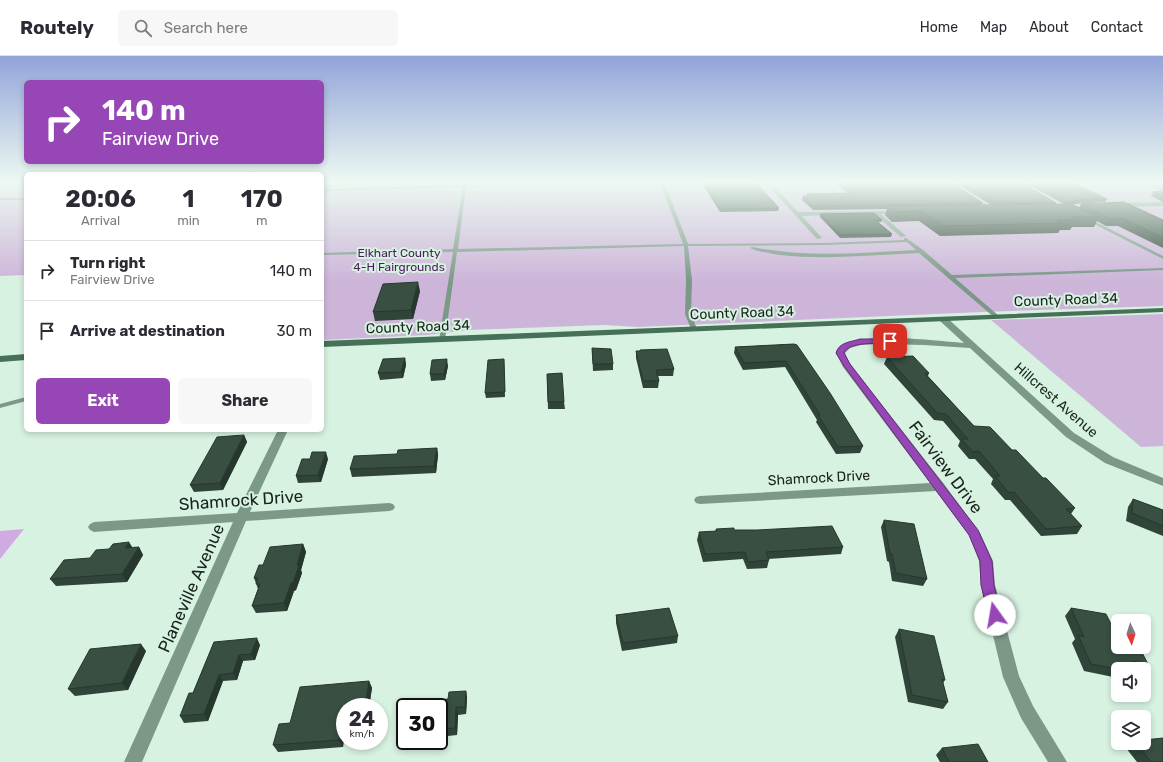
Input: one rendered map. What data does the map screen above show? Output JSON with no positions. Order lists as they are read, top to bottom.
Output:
{
  "streets": {
    "street": [
      "County Road 34",
      "Hillcrest Avenue",
      "Fairview Drive",
      "Shamrock Drive",
      "Planeville Avenue"
    ]
  },
  "crossings": [
    ["County Road 34", "Hillcrest Avenue"],
    ["Hillcrest Avenue", "Fairview Drive"],
    ["Fairview Drive", "Shamrock Drive"],
    ["Shamrock Drive", "Planeville Avenue"]
  ],
  "parks": ["Elkhart County 4-H Fairgrounds"],
  "north": "bottom",
  "page": {
    "header": "Routely",
    "search": "Search here",
    "nav": [
      "Home",
      "Map",
      "About",
      "Contact"
    ],
    "turn": ["140 m", "Fairview Drive"],
    "eta": [
      "20:06",
      "Arrival",
      "1",
      "min",
      "170",
      "m"
    ],
    "list": [
      {
        "name": "Turn right",
        "note": "Fairview Drive",
        "value": "140 m"
      },
      {
        "name": "Arrive at destination",
        "value": "30 m"
      }
    ],
    "buttons": ["Exit", "Share"],
    "speed": "24 km/h",
    "limit": "30"
  }
}
